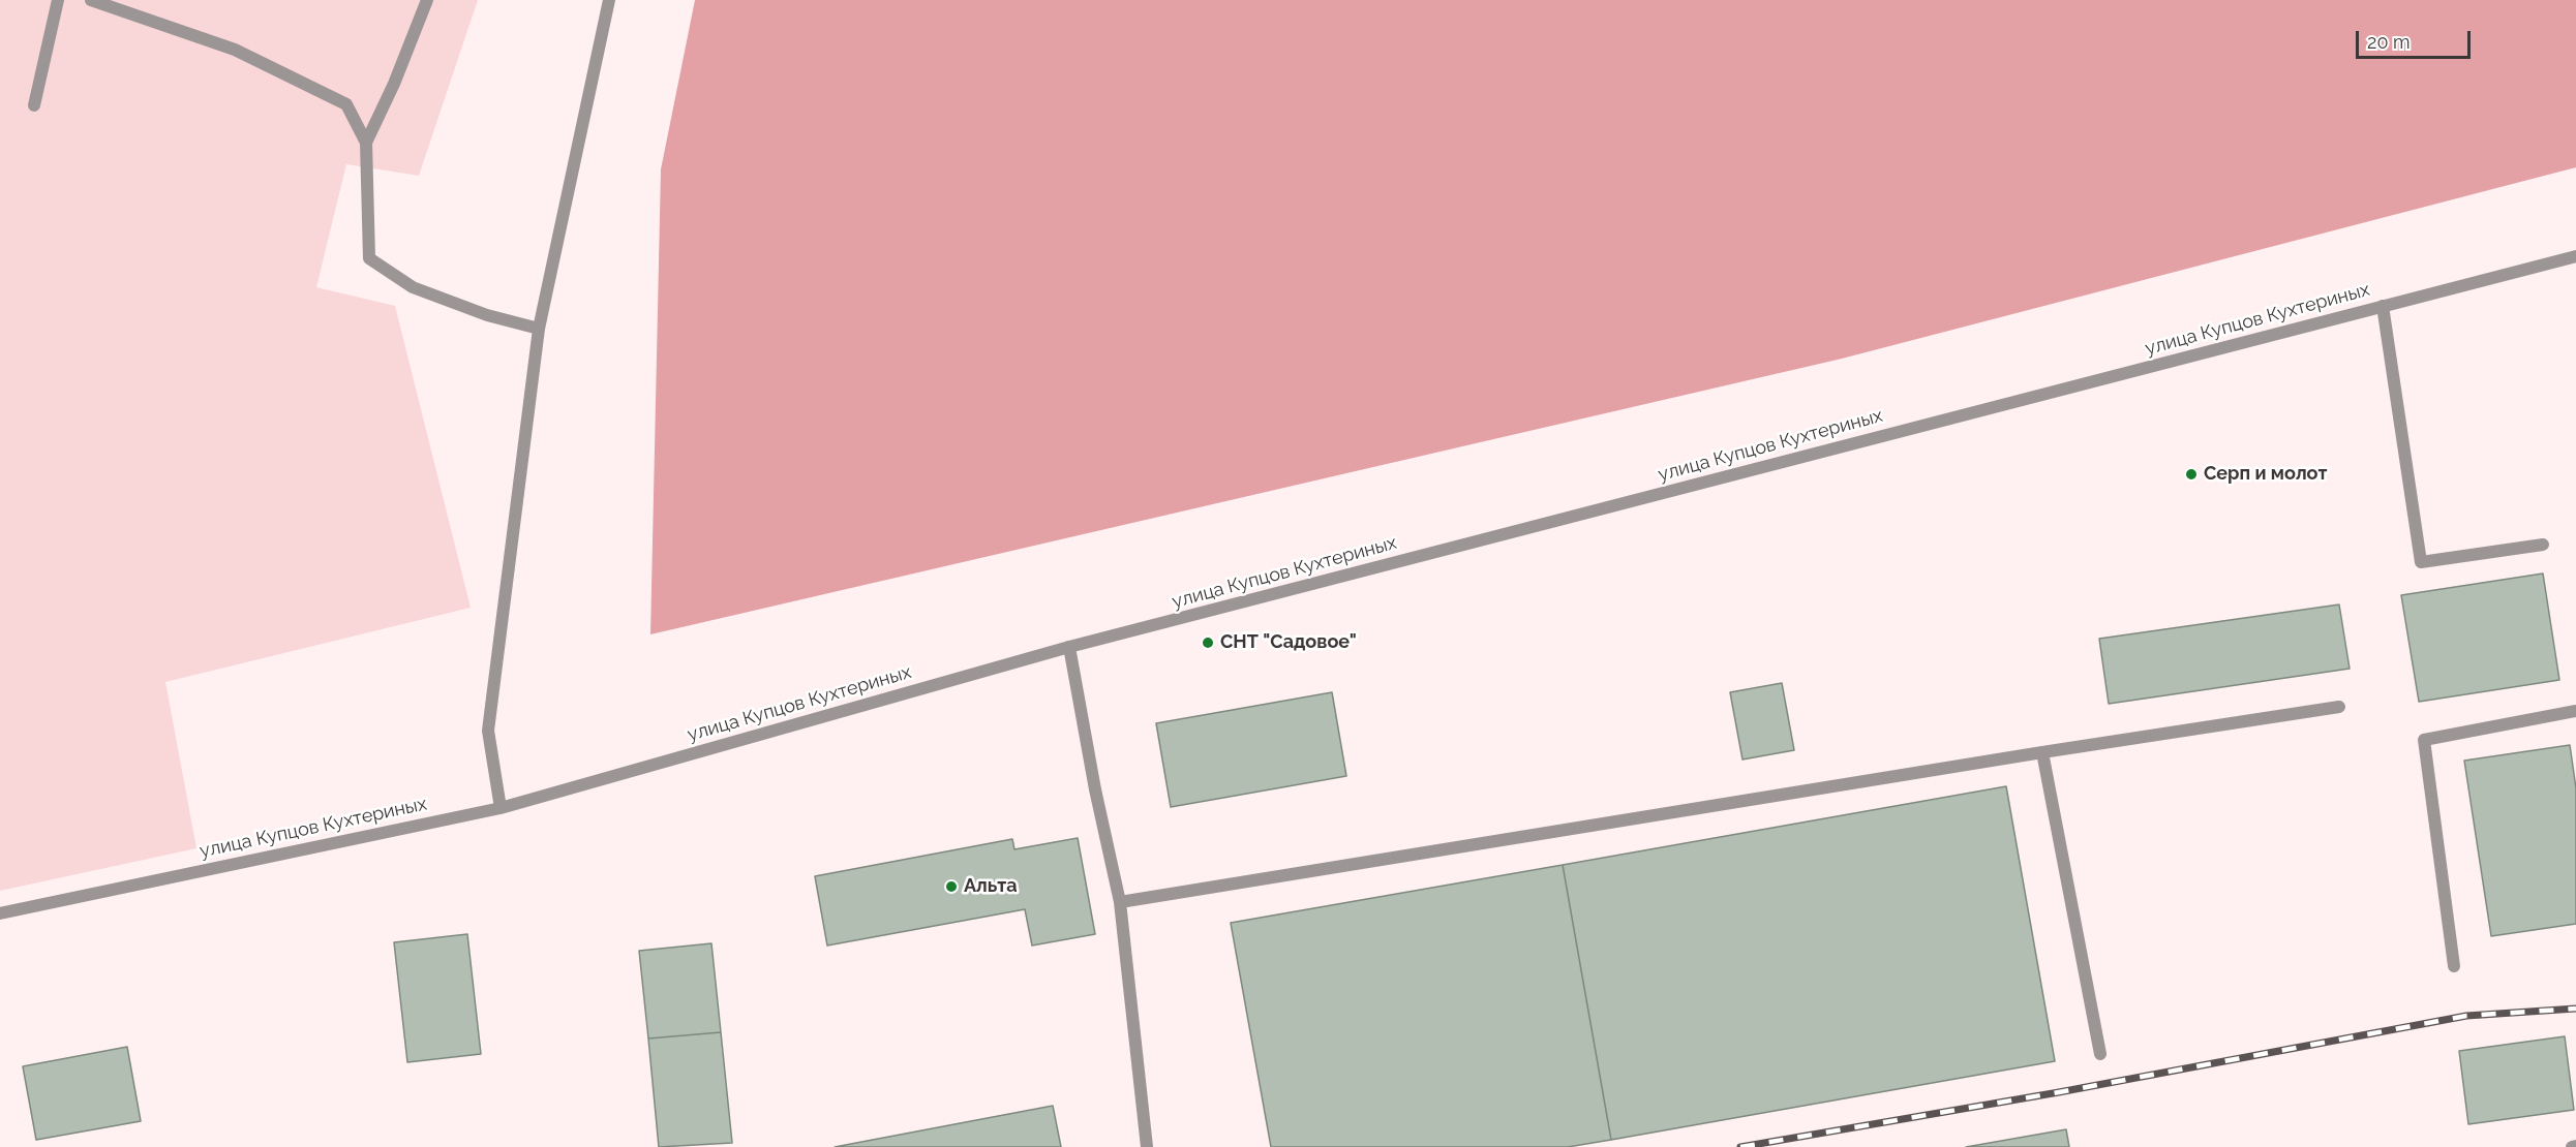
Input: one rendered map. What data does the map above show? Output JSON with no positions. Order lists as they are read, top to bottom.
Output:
{
  "streets": {
    "street": ["улица Купцов Кухтериных"]
  },
  "places": ["Серп и молот", "СНТ \"Садовое\"", "Альта"],
  "scale_bar": "20 m"
}
